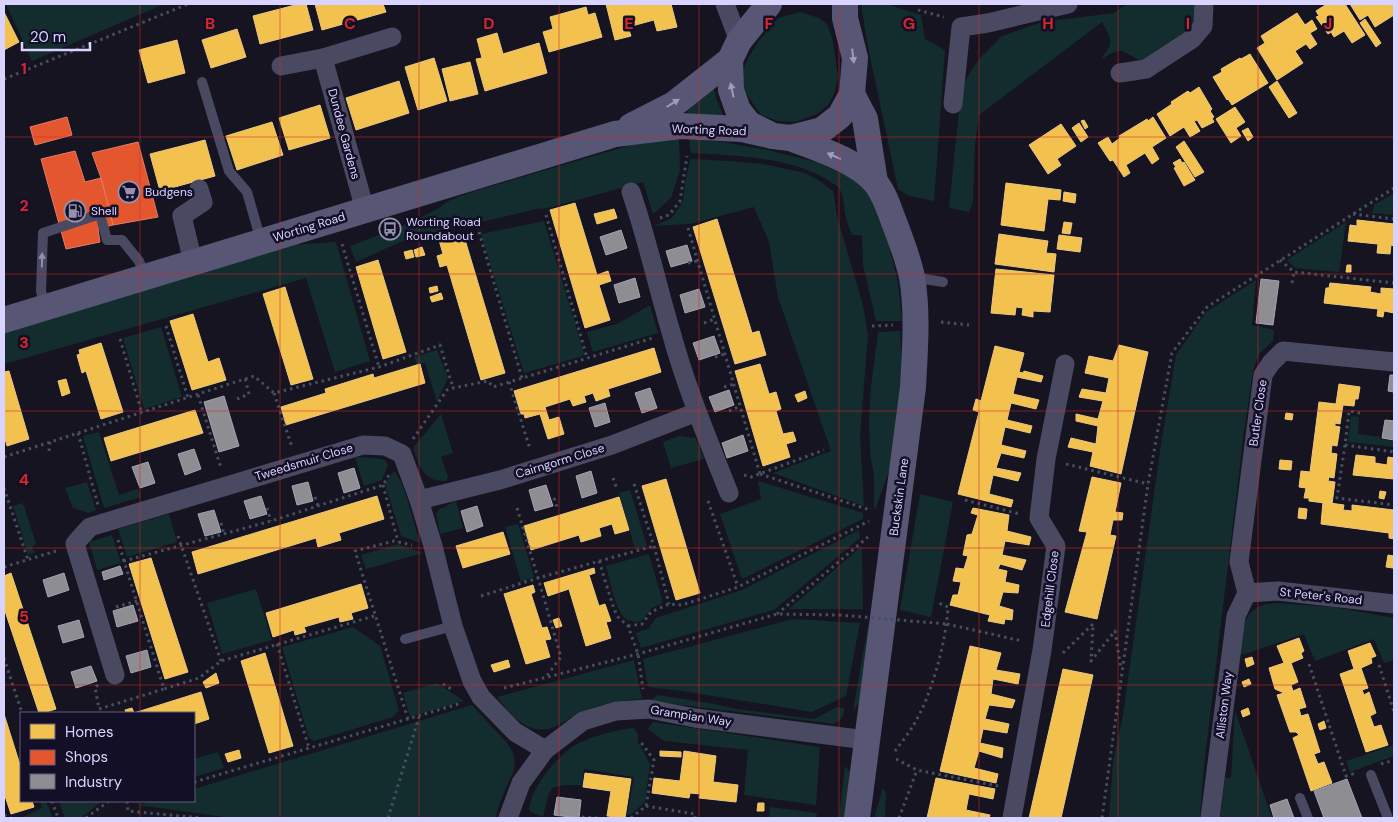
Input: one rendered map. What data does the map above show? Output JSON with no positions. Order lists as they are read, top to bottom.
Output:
{
  "streets": {
    "main road": ["Worting Road", "Buckskin Lane"],
    "street": [
      "Dundee Gardens",
      "Butler Close",
      "Cairngorm Close",
      "Tweedsmuir Close",
      "Edgehill Close",
      "St Peter's Road",
      "Alliston Way",
      "Grampian Way"
    ]
  },
  "crossings": [
    ["Worting Road", "Dundee Gardens"],
    ["Worting Road", "Buckskin Lane"],
    ["Butler Close", "St Peter's Road"],
    ["Butler Close", "Alliston Way"],
    ["Buckskin Lane", "Grampian Way"],
    ["St Peter's Road", "Alliston Way"]
  ],
  "places": {
    "supermarket": ["Budgens"],
    "fuel station": ["Shell"],
    "bus stop": ["Worting Road Roundabout"]
  },
  "legend": ["Homes", "Shops", "Industry"],
  "scale_bar": "20 m",
  "grid": {
    "columns": [
      "B",
      "C",
      "D",
      "E",
      "F",
      "G",
      "H",
      "I",
      "J"
    ],
    "rows": [
      "1",
      "2",
      "3",
      "4",
      "5"
    ]
  }
}
